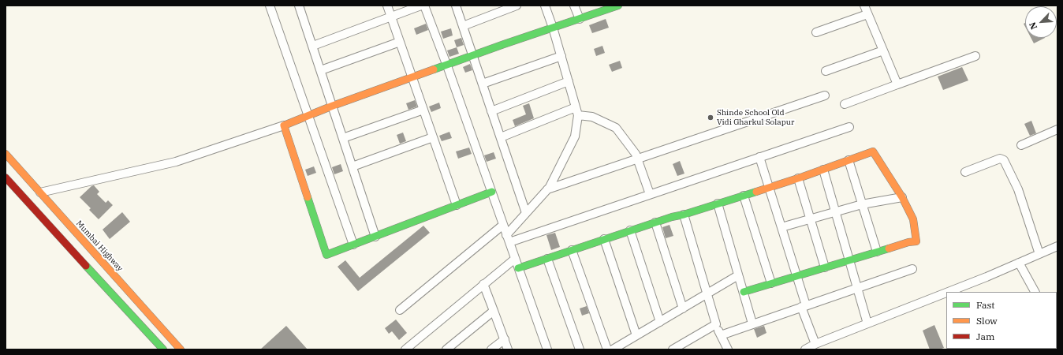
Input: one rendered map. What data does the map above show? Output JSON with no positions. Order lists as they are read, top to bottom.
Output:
{
  "streets": {
    "main road": ["Mumbai Highway"]
  },
  "places": ["Shinde School Old Vidi Gharkul Solapur"],
  "legend": ["Fast", "Slow", "Jam"],
  "north": "bottom left"
}
